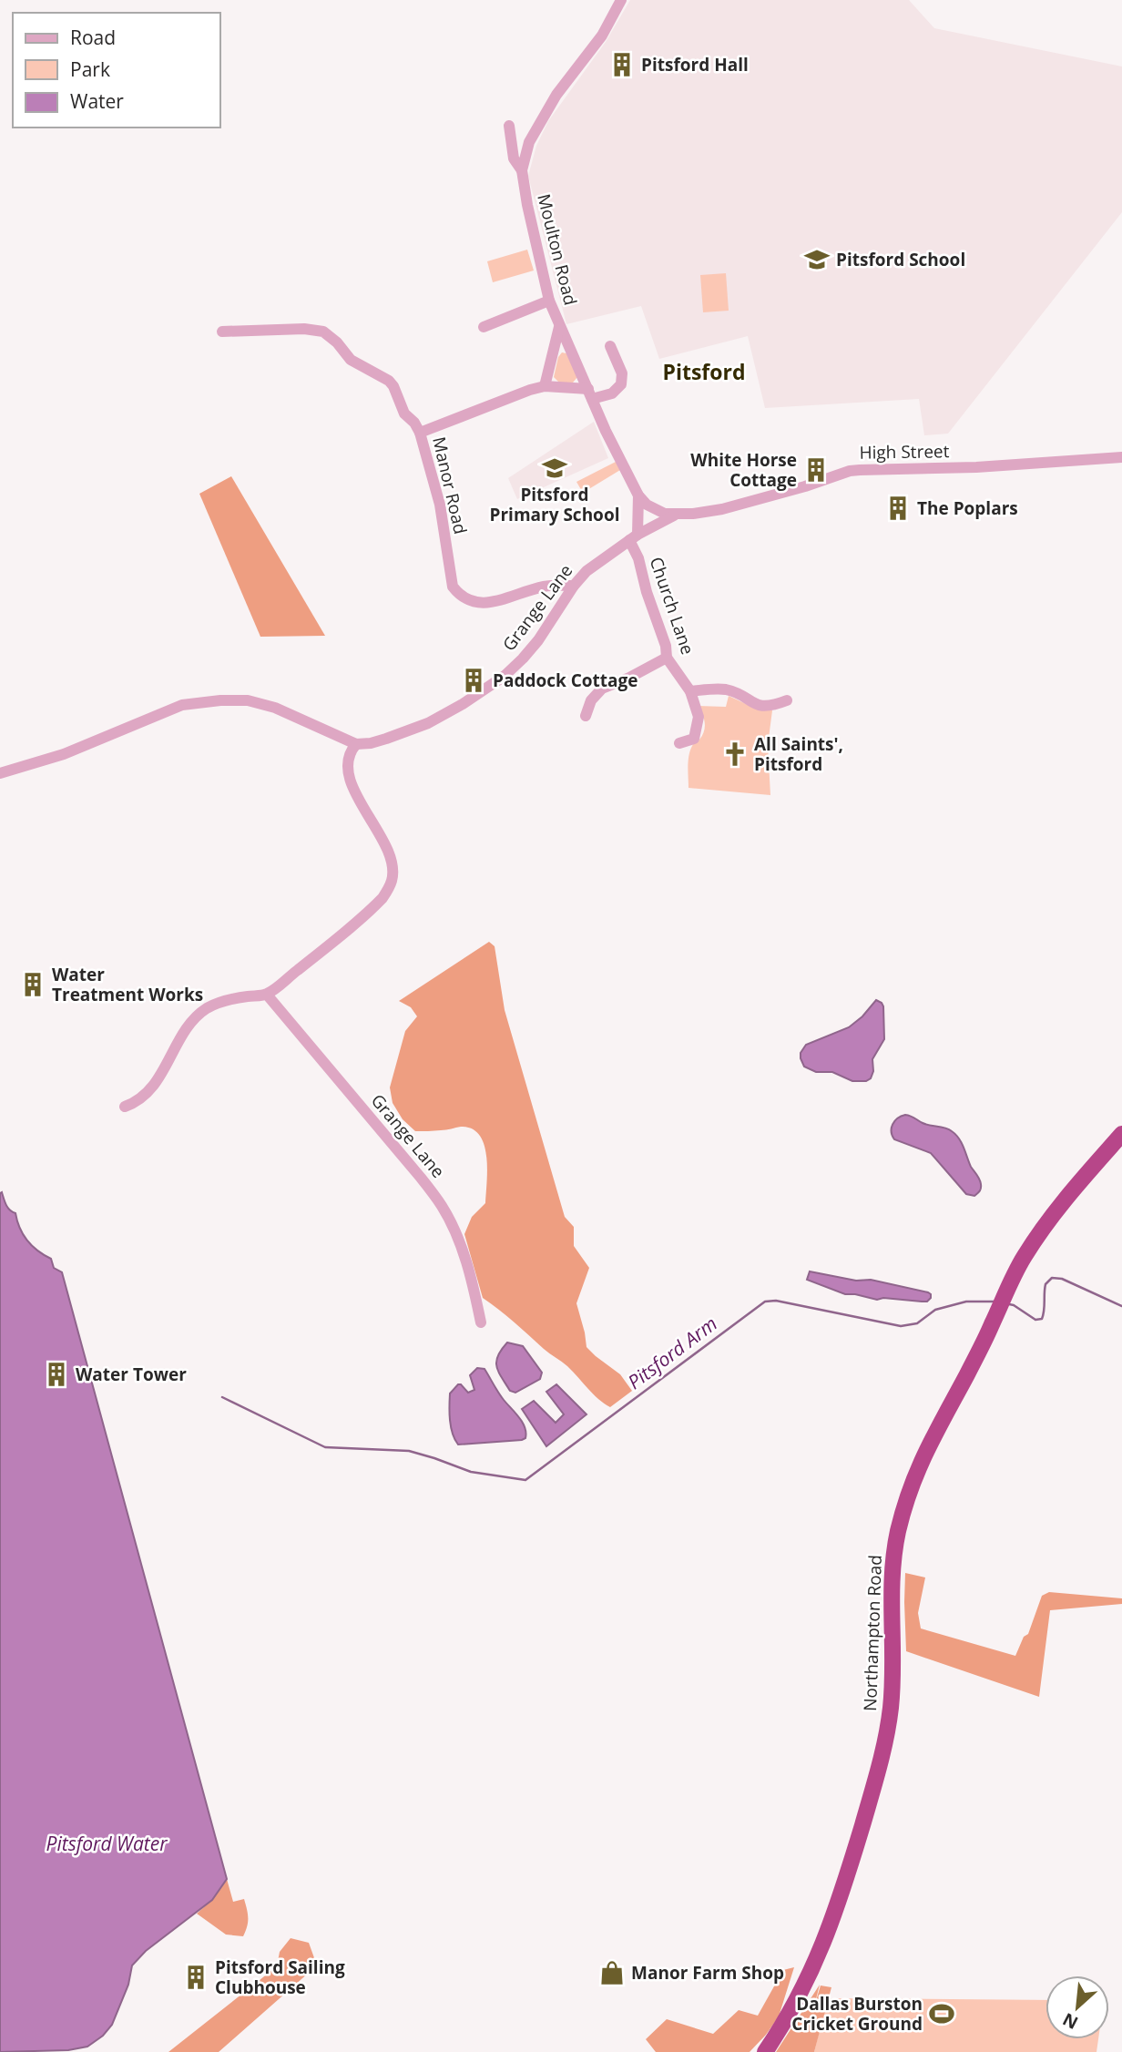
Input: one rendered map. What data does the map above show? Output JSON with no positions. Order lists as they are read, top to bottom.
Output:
{
  "streets": {
    "highway": ["Northampton Road"],
    "street": [
      "Moulton Road",
      "High Street",
      "Manor Road",
      "Church Lane",
      "Grange Lane"
    ]
  },
  "crossings": [
    ["Moulton Road", "Manor Road"],
    ["Moulton Road", "Church Lane"],
    ["Moulton Road", "Grange Lane"],
    ["High Street", "Grange Lane"],
    ["Manor Road", "Church Lane"],
    ["Manor Road", "Grange Lane"],
    ["Church Lane", "Grange Lane"]
  ],
  "districts": ["Pitsford"],
  "water": ["Pitsford Arm", "Pitsford Water"],
  "places": {
    "building": [
      "Pitsford Hall",
      "White Horse Cottage",
      "The Poplars",
      "Paddock Cottage",
      "Water Treatment Works",
      "Water Tower",
      "Pitsford Sailing Clubhouse"
    ],
    "school or university": ["Pitsford School", "Pitsford Primary School"],
    "church": ["All Saints', Pitsford"],
    "shop": ["Manor Farm Shop"],
    "sports": ["Dallas Burston Cricket Ground"]
  },
  "legend": ["Road", "Park", "Water"],
  "north": "bottom left"
}
